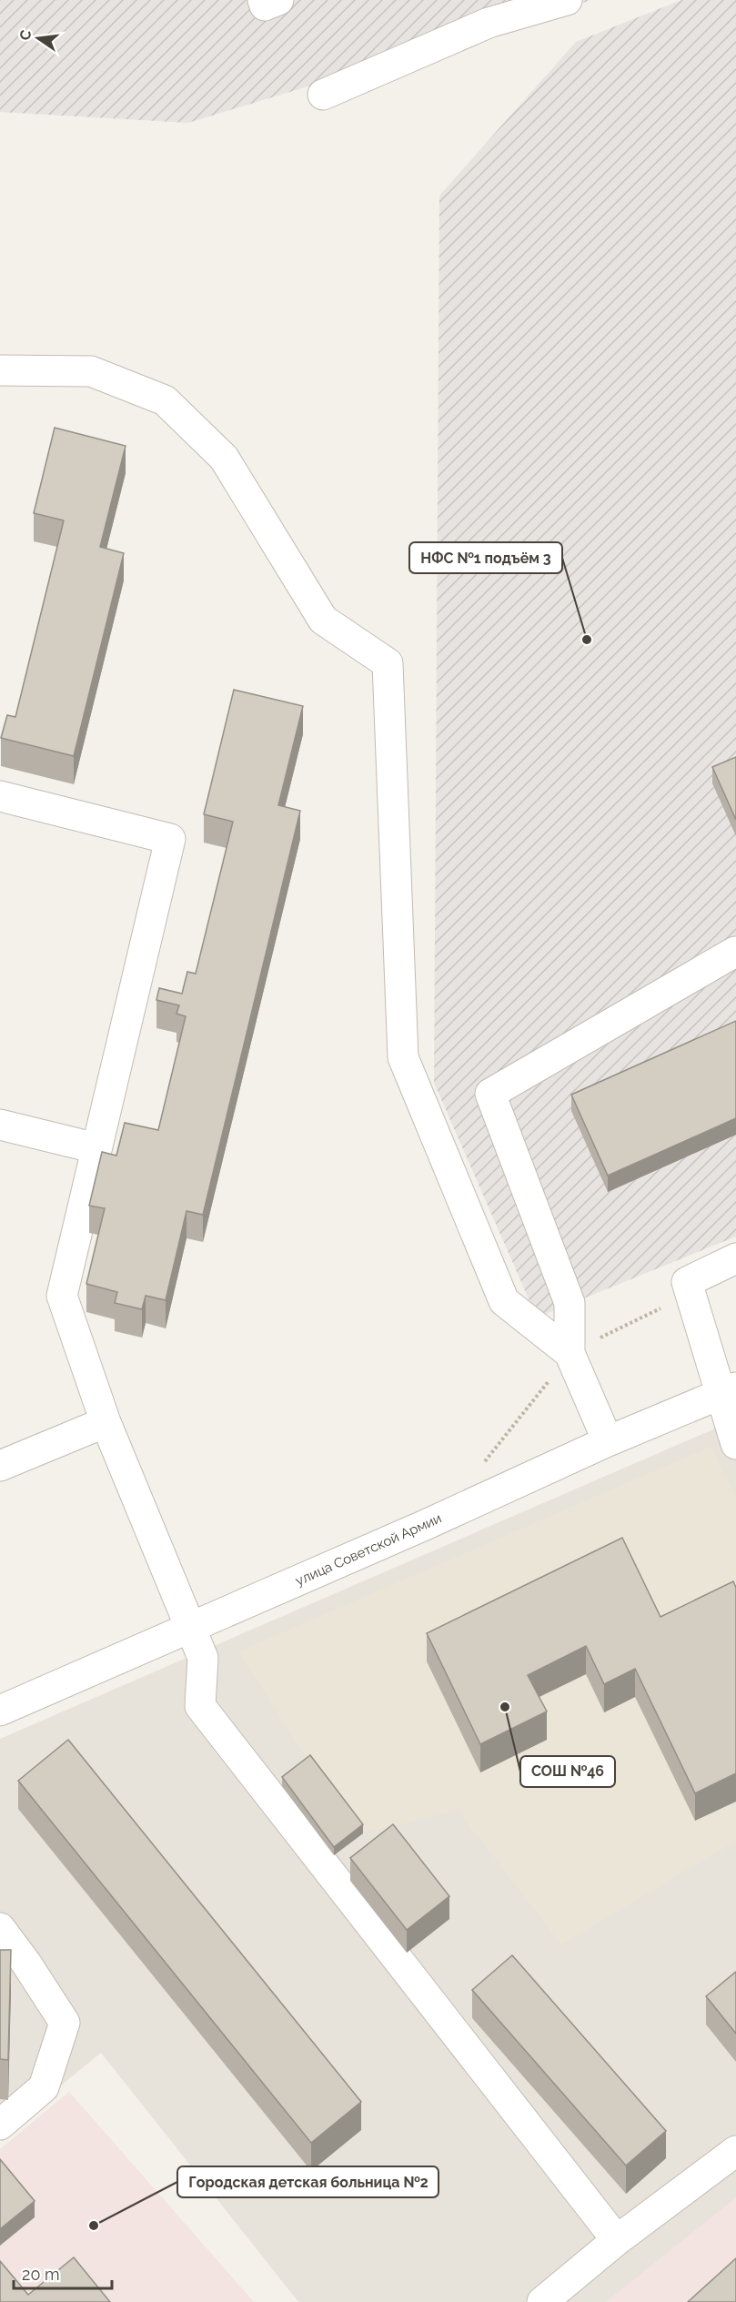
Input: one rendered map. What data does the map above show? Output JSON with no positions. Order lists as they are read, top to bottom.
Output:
{
  "streets": {
    "street": ["улица Советской Армии"]
  },
  "places": ["НФС №1 подъём 3", "СОШ №46", "Городская детская больница №2"],
  "scale_bar": "20 m",
  "north": "left"
}
